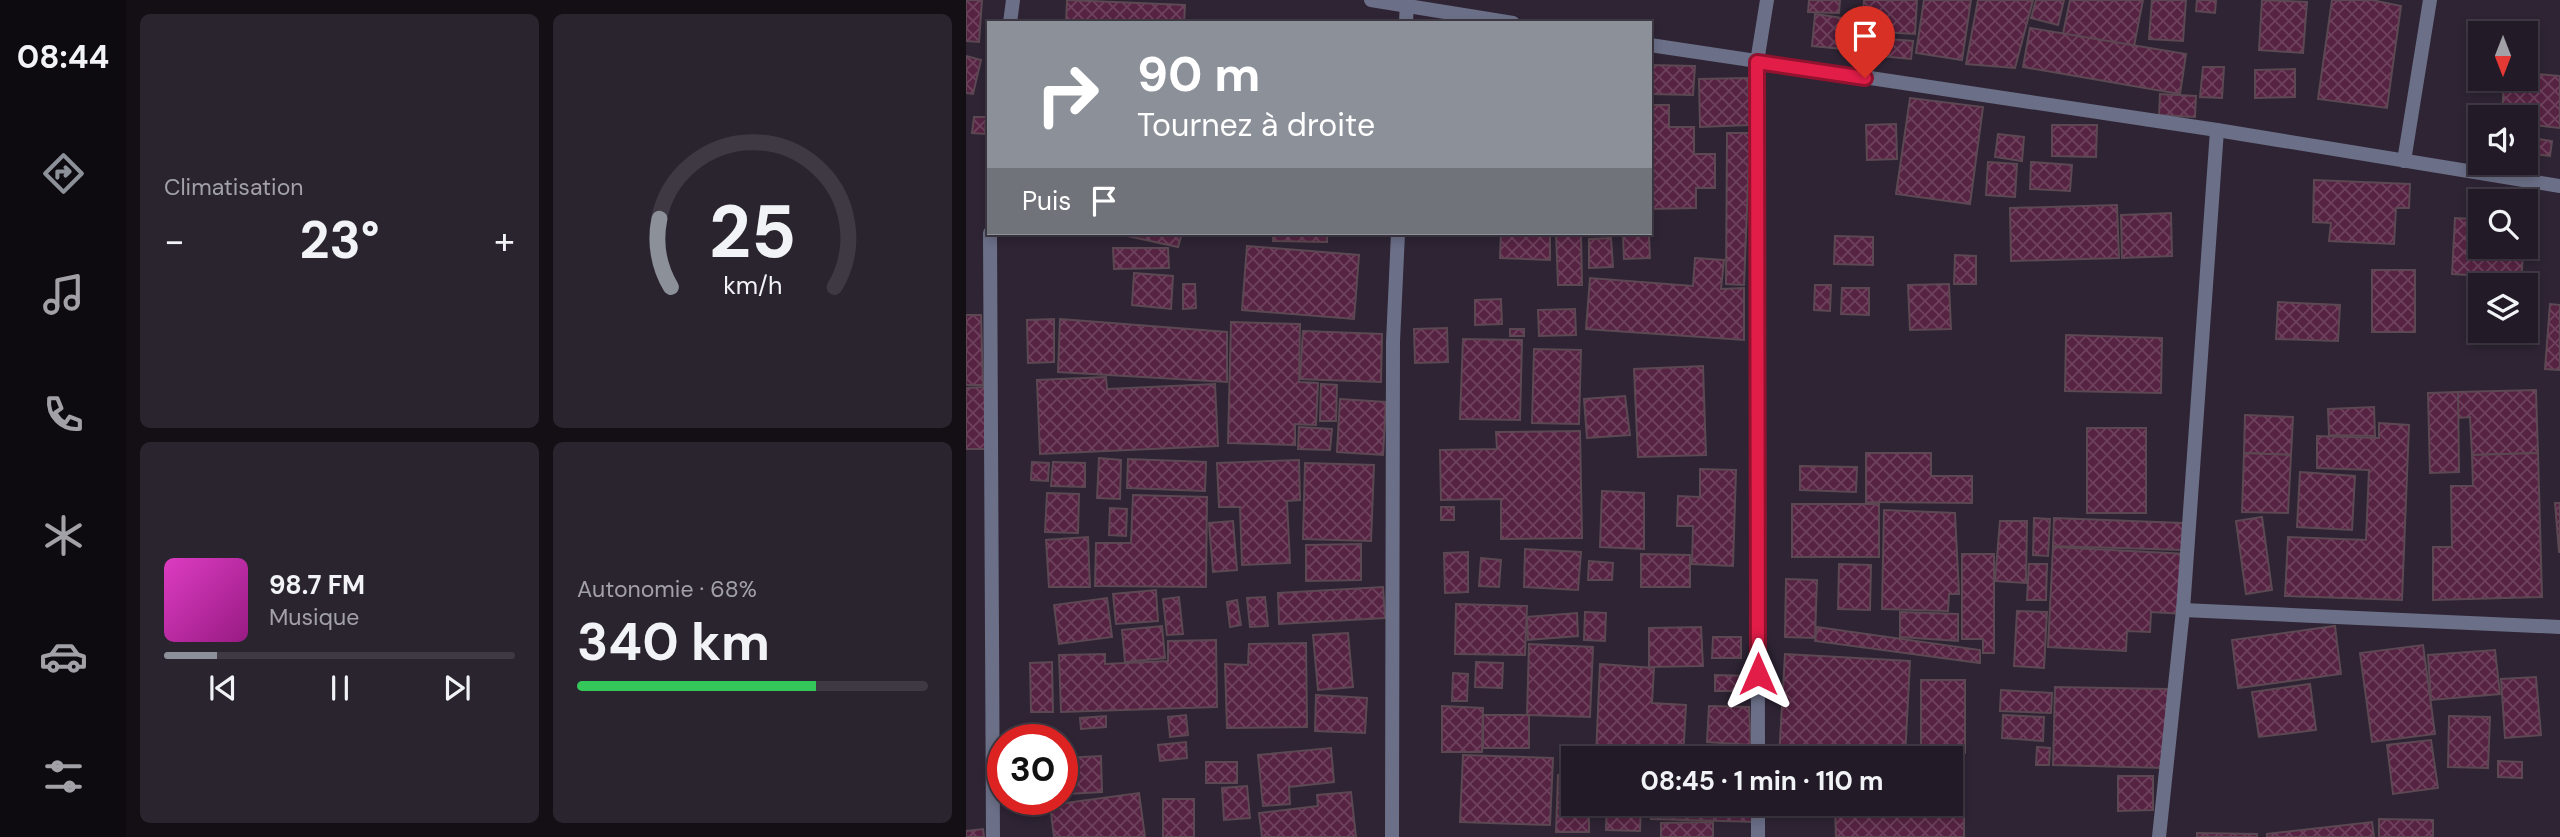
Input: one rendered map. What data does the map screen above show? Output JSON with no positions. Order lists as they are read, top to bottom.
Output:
{
  "north": "bottom",
  "page": {
    "tabs": "08:44",
    "tile": [
      "Climatisation",
      ["Autonomie · 68%", "340 km"]
    ],
    "turn": ["90 m", "Tournez à droite"],
    "then": "Puis",
    "heat": ["−", "23°", "+"],
    "song": ["98.7 FM", "Musique"],
    "limit": "30",
    "trip": "08:45 · 1 min · 110 m",
    "gauge": ["25", "km/h"]
  }
}
